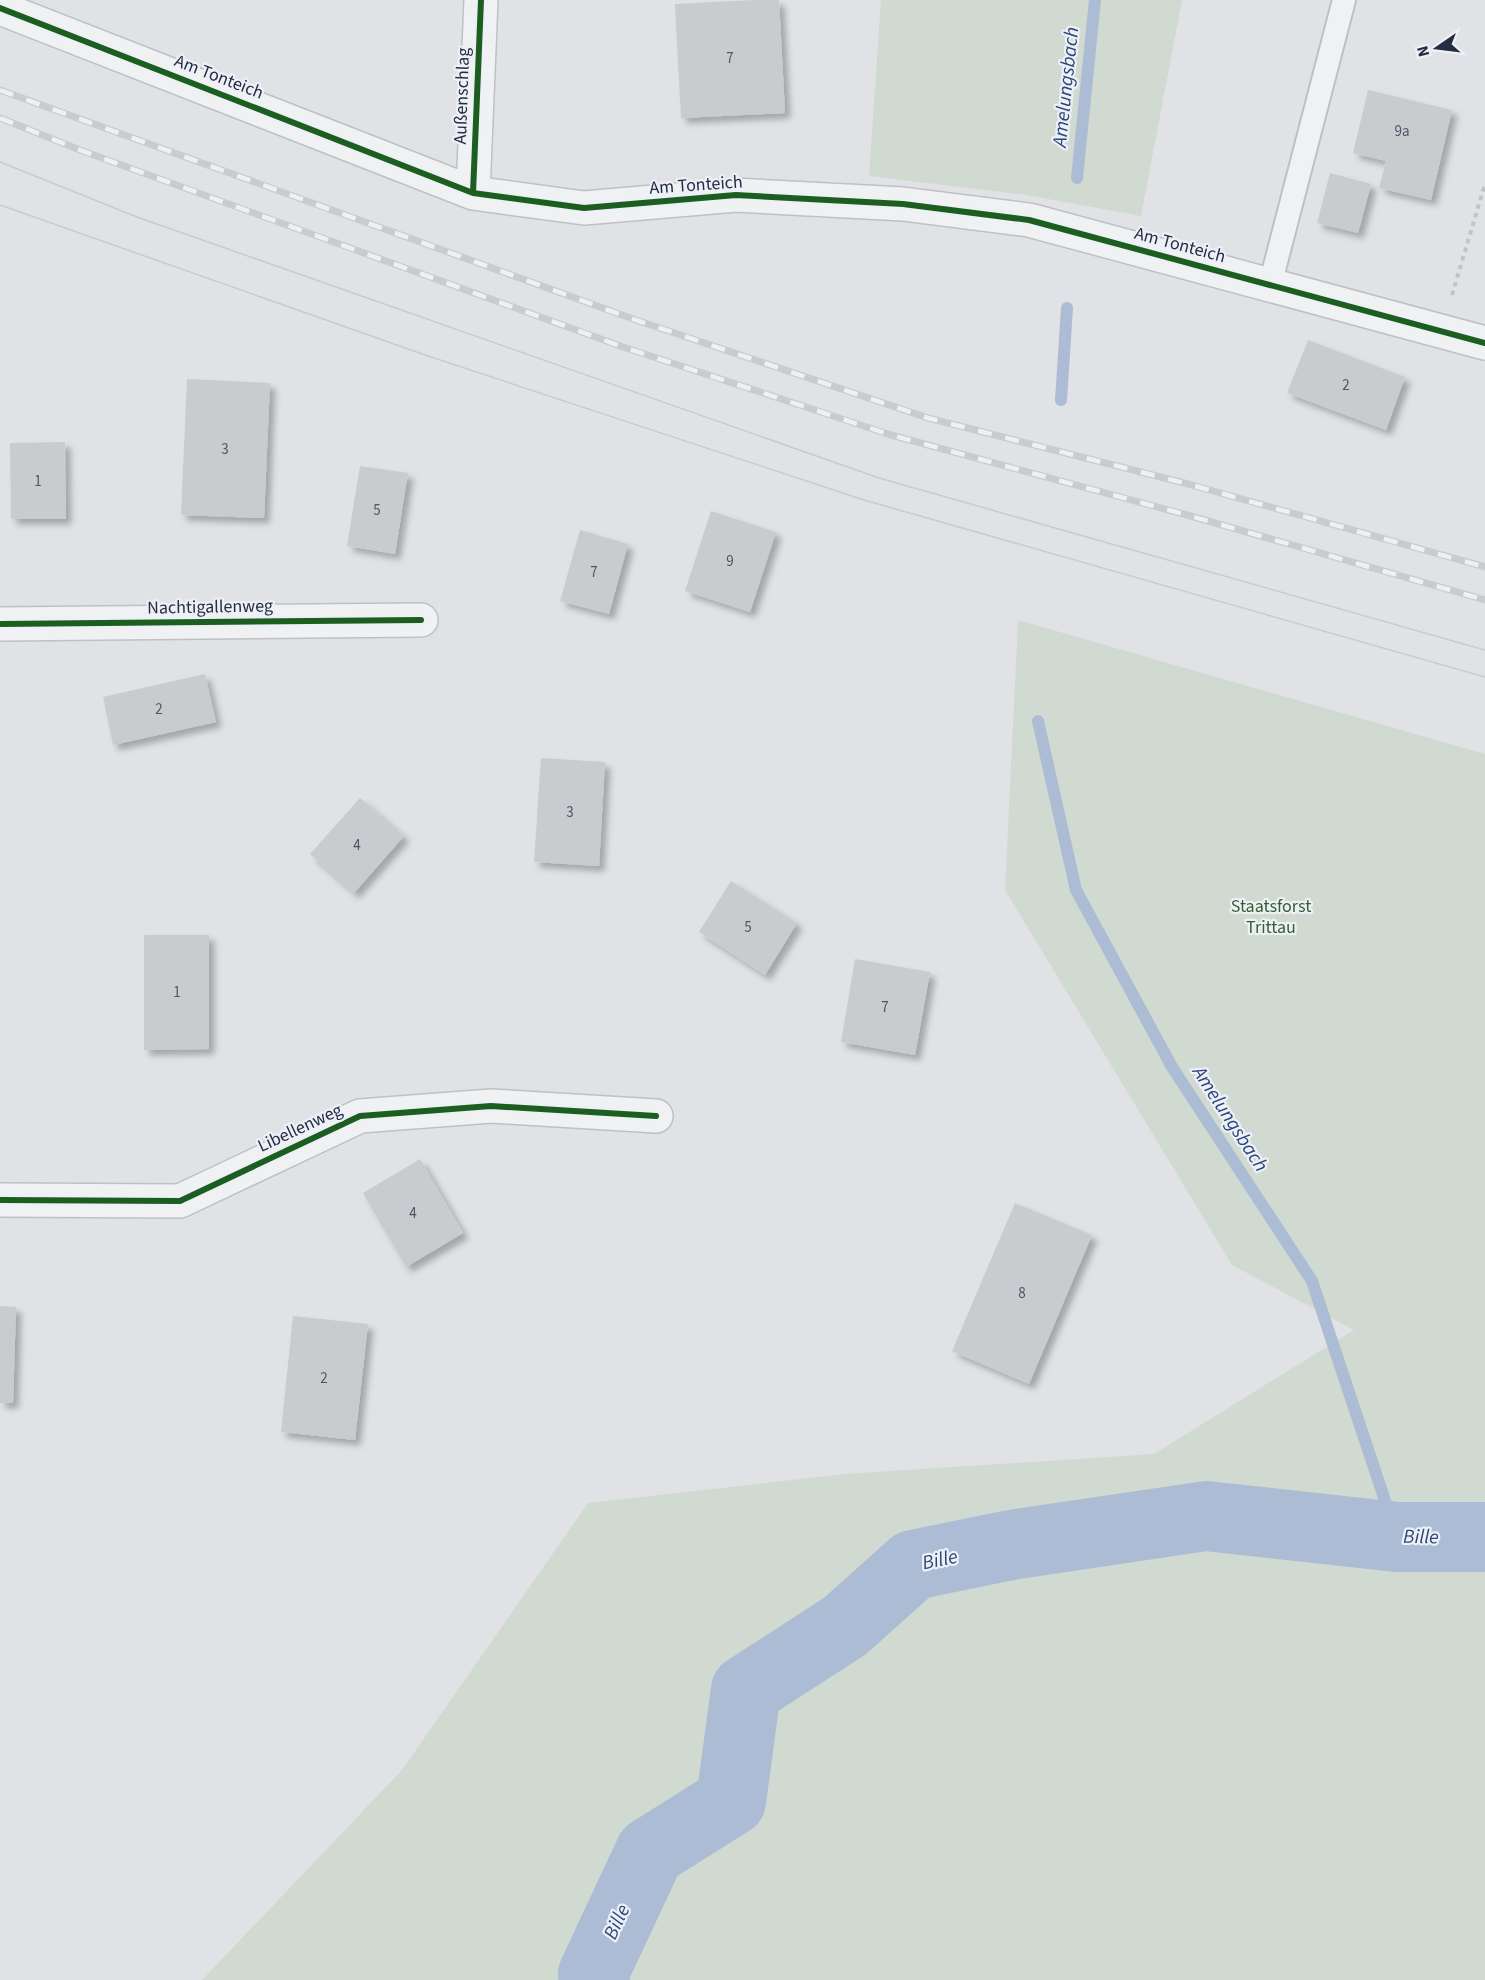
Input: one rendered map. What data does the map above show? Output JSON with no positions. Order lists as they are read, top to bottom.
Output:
{
  "streets": {
    "street": [
      "Am Tonteich",
      "Außenschlag",
      "Nachtigallenweg",
      "Libellenweg"
    ]
  },
  "crossings": [
    ["Am Tonteich", "Außenschlag"]
  ],
  "water": ["Amelungsbach", "Bille"],
  "parks": ["Staatsforst Trittau"],
  "house_numbers": [
    "7",
    "9a",
    "2",
    "3",
    "1",
    "5",
    "9",
    "7",
    "2",
    "3",
    "4",
    "5",
    "1",
    "7",
    "4",
    "8",
    "2"
  ],
  "north": "left"
}
